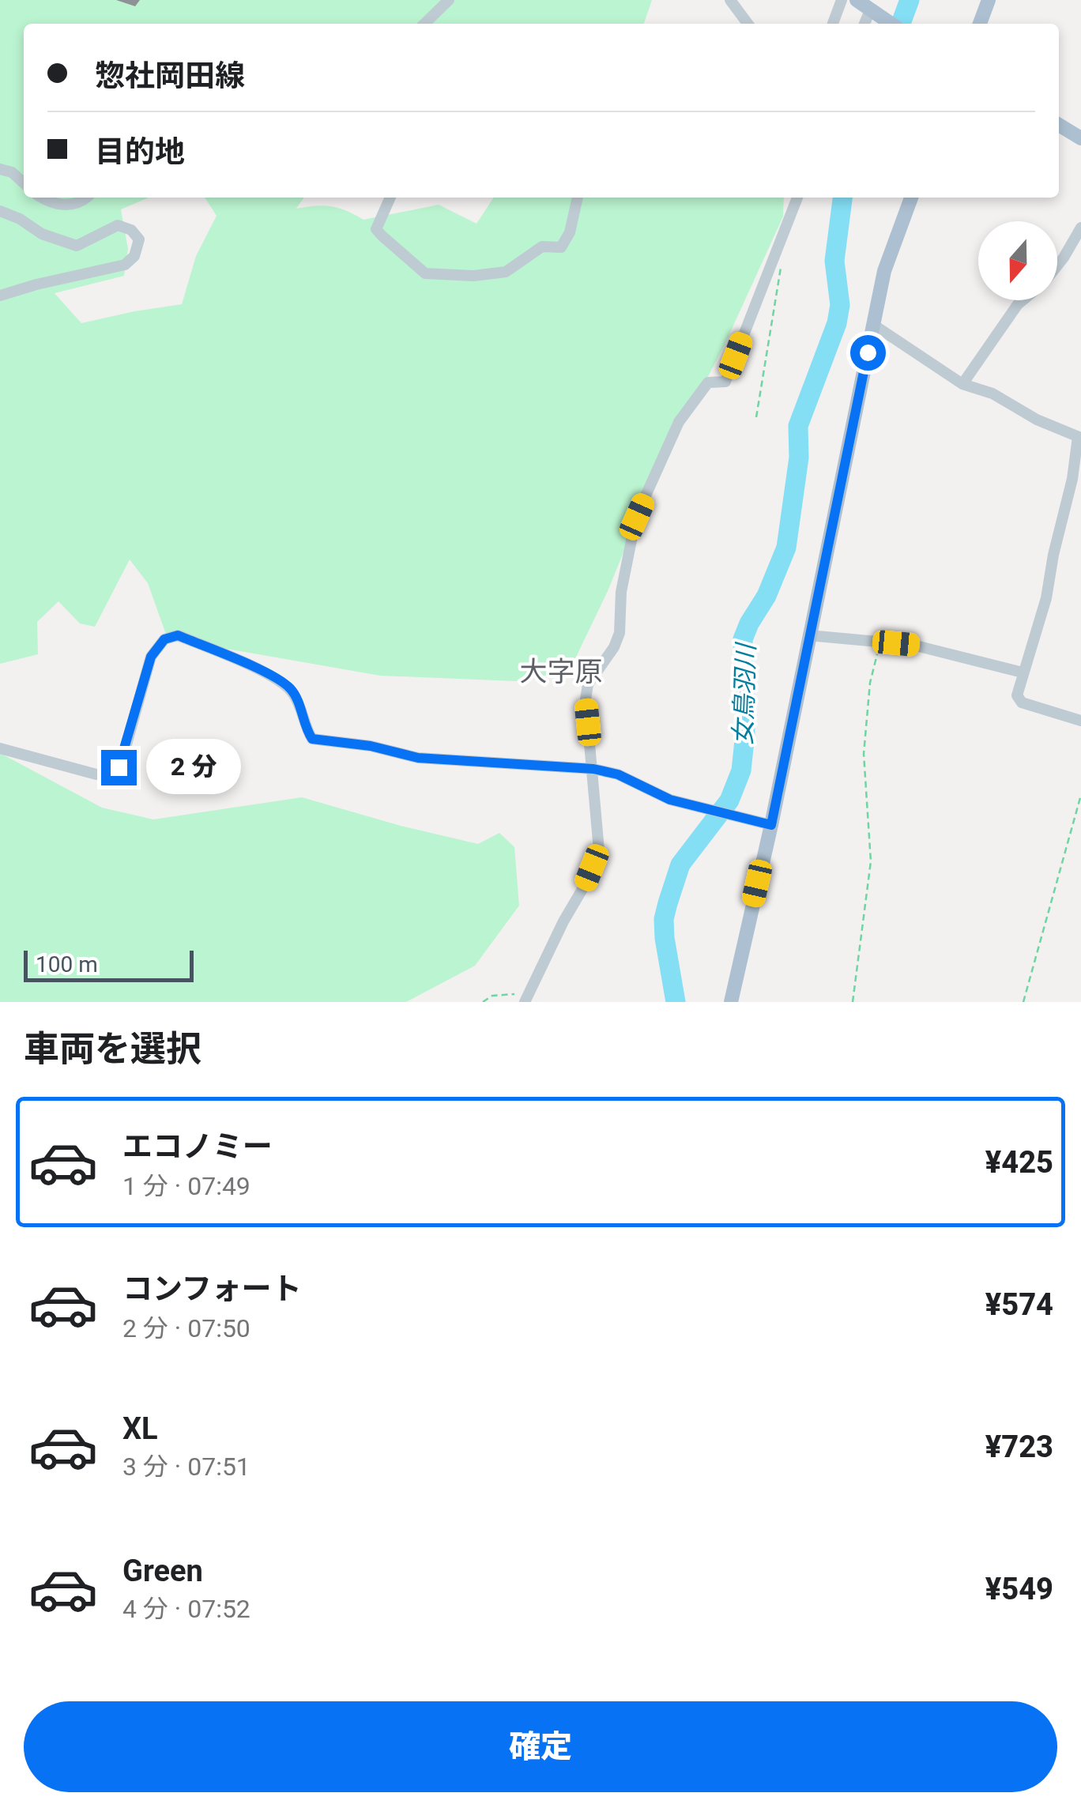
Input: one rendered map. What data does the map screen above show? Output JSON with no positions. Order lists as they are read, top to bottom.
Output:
{
  "districts": ["大字原"],
  "water": ["女鳥羽川"],
  "scale_bar": "100 m",
  "north": "bottom",
  "page": {
    "banner": ["惣社岡田線", "目的地"],
    "bubble": "2 分",
    "scale": "100 m",
    "heading": "車両を選択",
    "list": [
      {
        "name": "エコノミー",
        "note": "1 分 · 07:49",
        "value": "¥425"
      },
      {
        "name": "コンフォート",
        "note": "2 分 · 07:50",
        "value": "¥574"
      },
      {
        "name": "XL",
        "note": "3 分 · 07:51",
        "value": "¥723"
      },
      {
        "name": "Green",
        "note": "4 分 · 07:52",
        "value": "¥549"
      }
    ],
    "buttons": "確定"
  }
}
